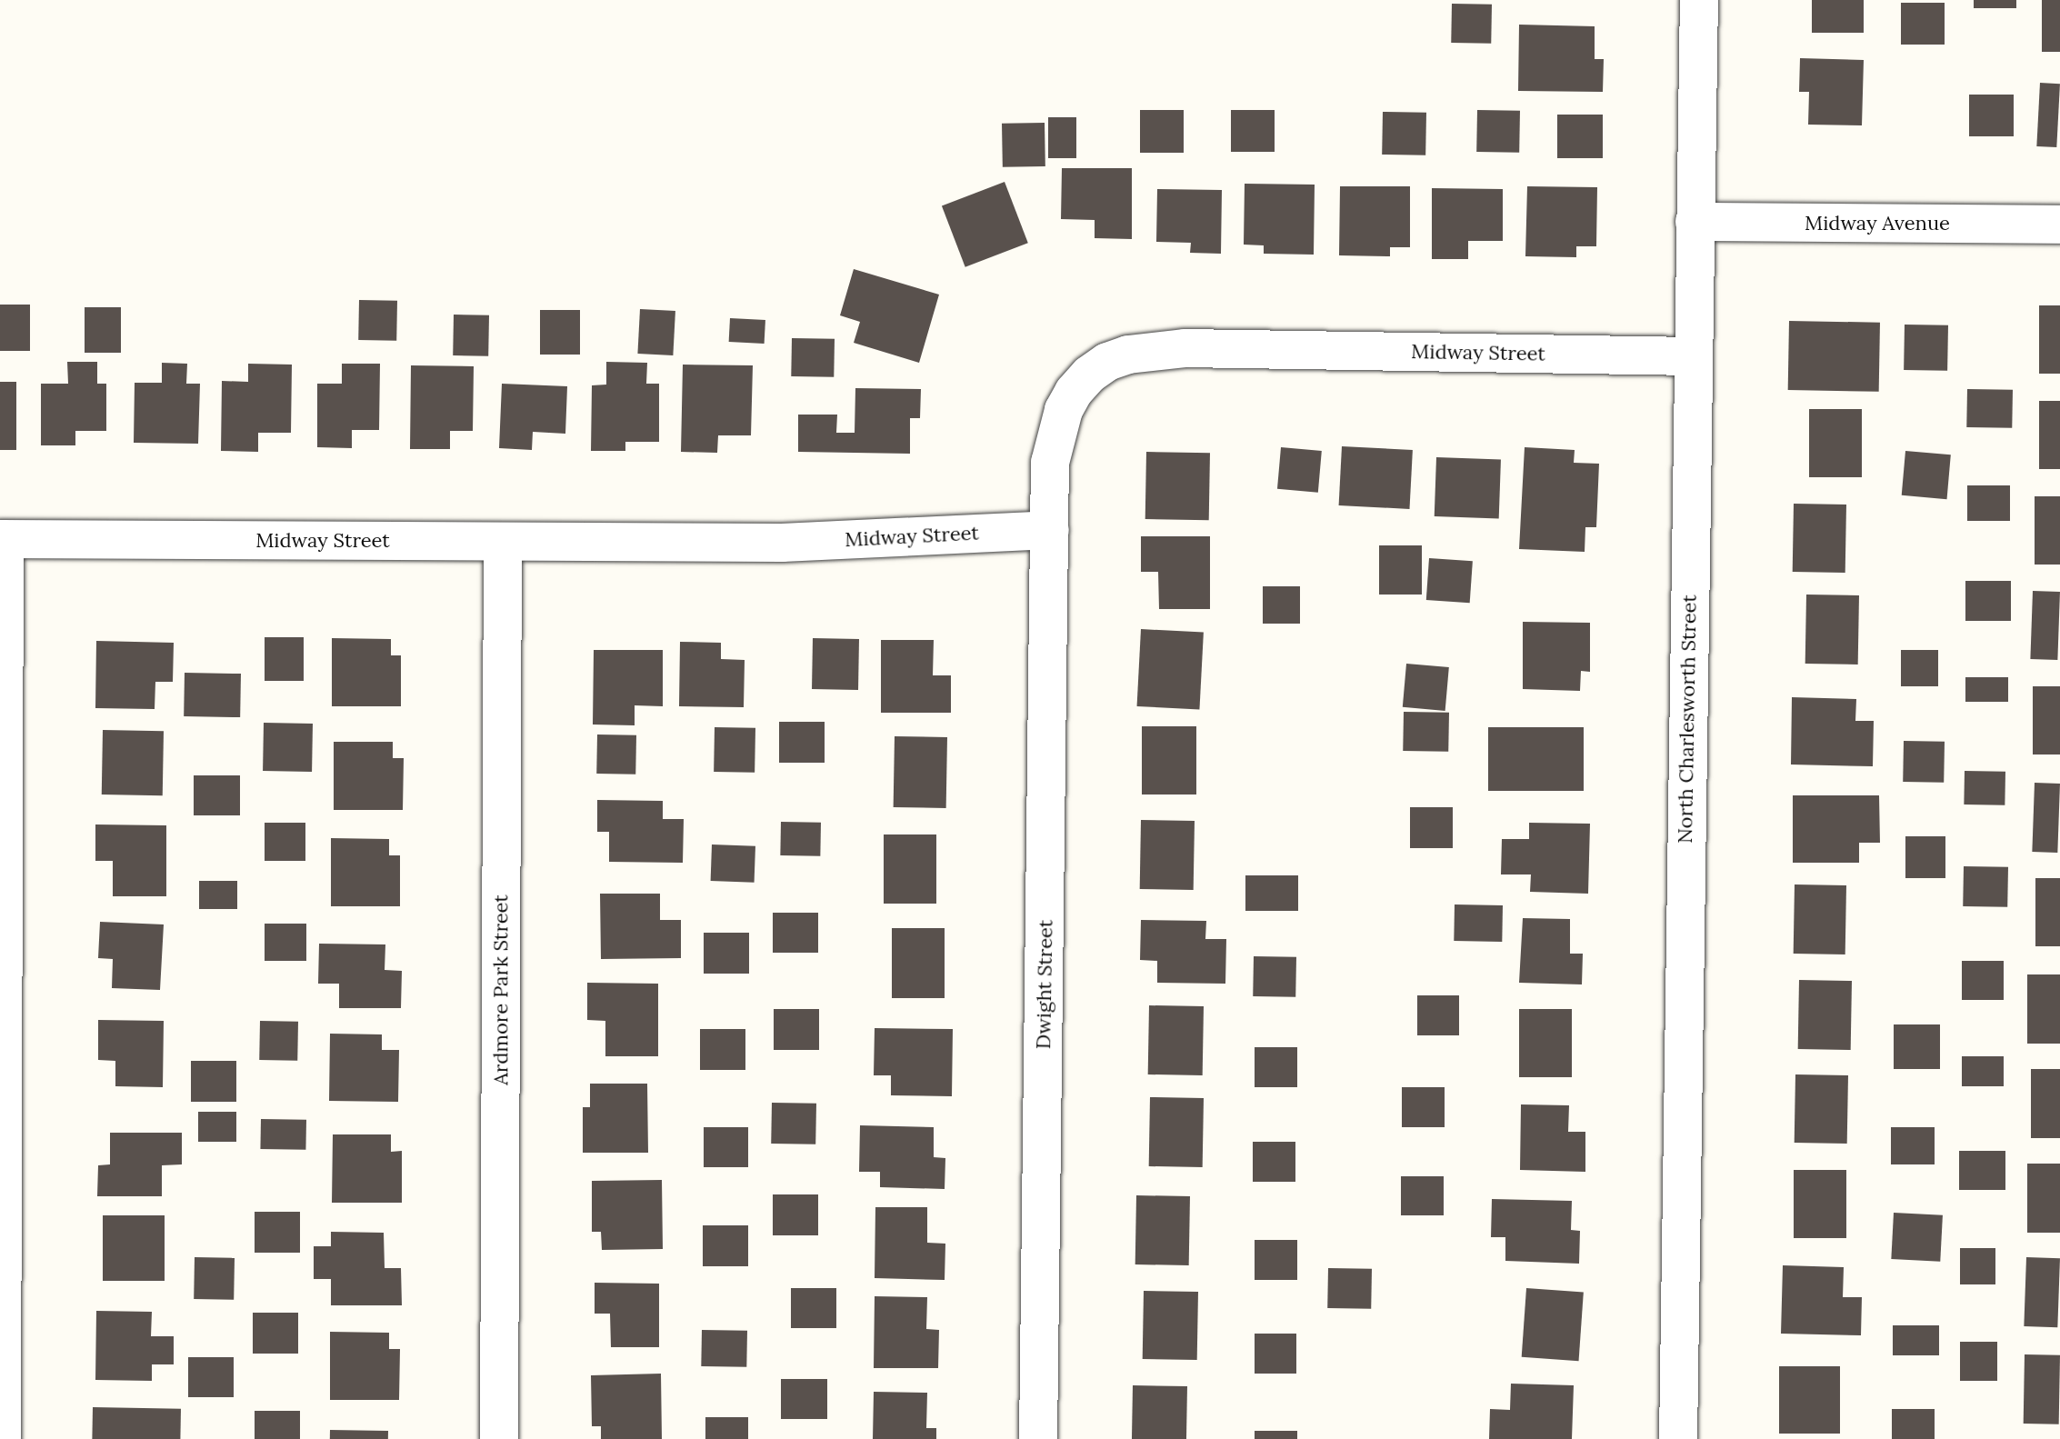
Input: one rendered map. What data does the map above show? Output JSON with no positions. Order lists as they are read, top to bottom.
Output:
{
  "streets": {
    "street": [
      "Midway Avenue",
      "Midway Street",
      "North Charlesworth Street",
      "Dwight Street",
      "Ardmore Park Street"
    ]
  },
  "crossings": [
    ["Midway Avenue", "North Charlesworth Street"],
    ["Midway Street", "North Charlesworth Street"],
    ["Midway Street", "Dwight Street"],
    ["Midway Street", "Ardmore Park Street"]
  ]
}
